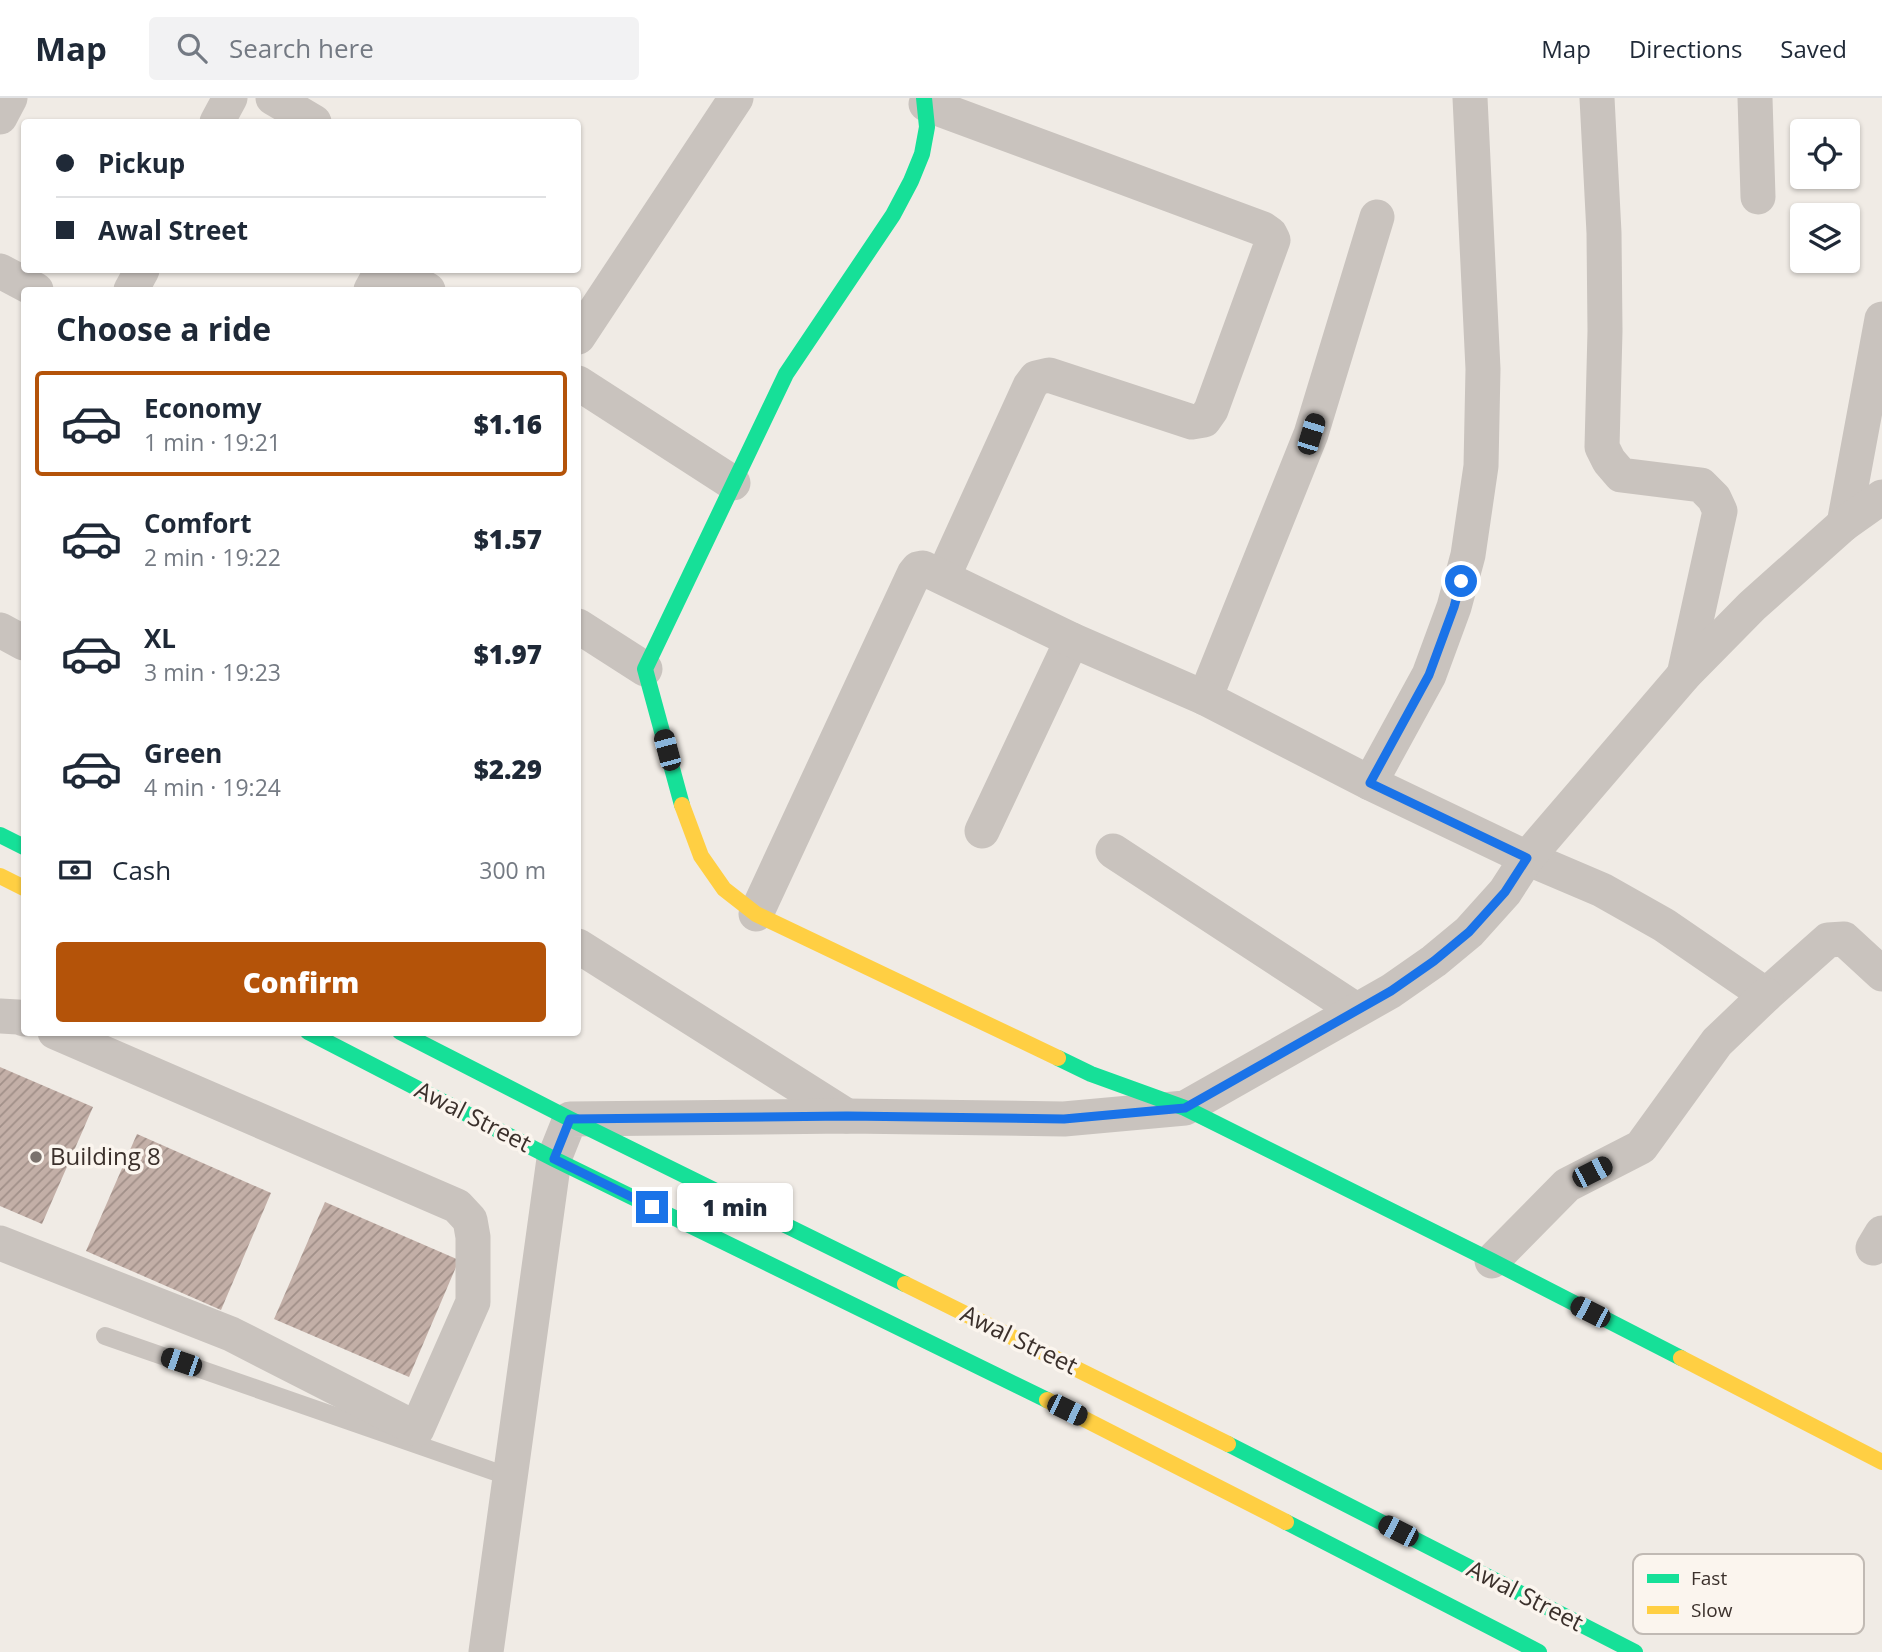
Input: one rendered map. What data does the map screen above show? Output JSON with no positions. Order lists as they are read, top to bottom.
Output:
{
  "streets": {
    "main road": ["Awal Street"]
  },
  "places": ["Building 8"],
  "legend": ["Fast", "Slow"],
  "page": {
    "header": "Map",
    "search": "Search here",
    "nav": ["Map", "Directions", "Saved"],
    "banner": ["Pickup", "Awal Street"],
    "heading": "Choose a ride",
    "list": [
      {
        "name": "Economy",
        "note": "1 min · 19:21",
        "value": "$1.16"
      },
      {
        "name": "Comfort",
        "note": "2 min · 19:22",
        "value": "$1.57"
      },
      {
        "name": "XL",
        "note": "3 min · 19:23",
        "value": "$1.97"
      },
      {
        "name": "Green",
        "note": "4 min · 19:24",
        "value": "$2.29"
      }
    ],
    "pay": ["Cash", "300 m"],
    "buttons": "Confirm",
    "bubble": "1 min"
  }
}
